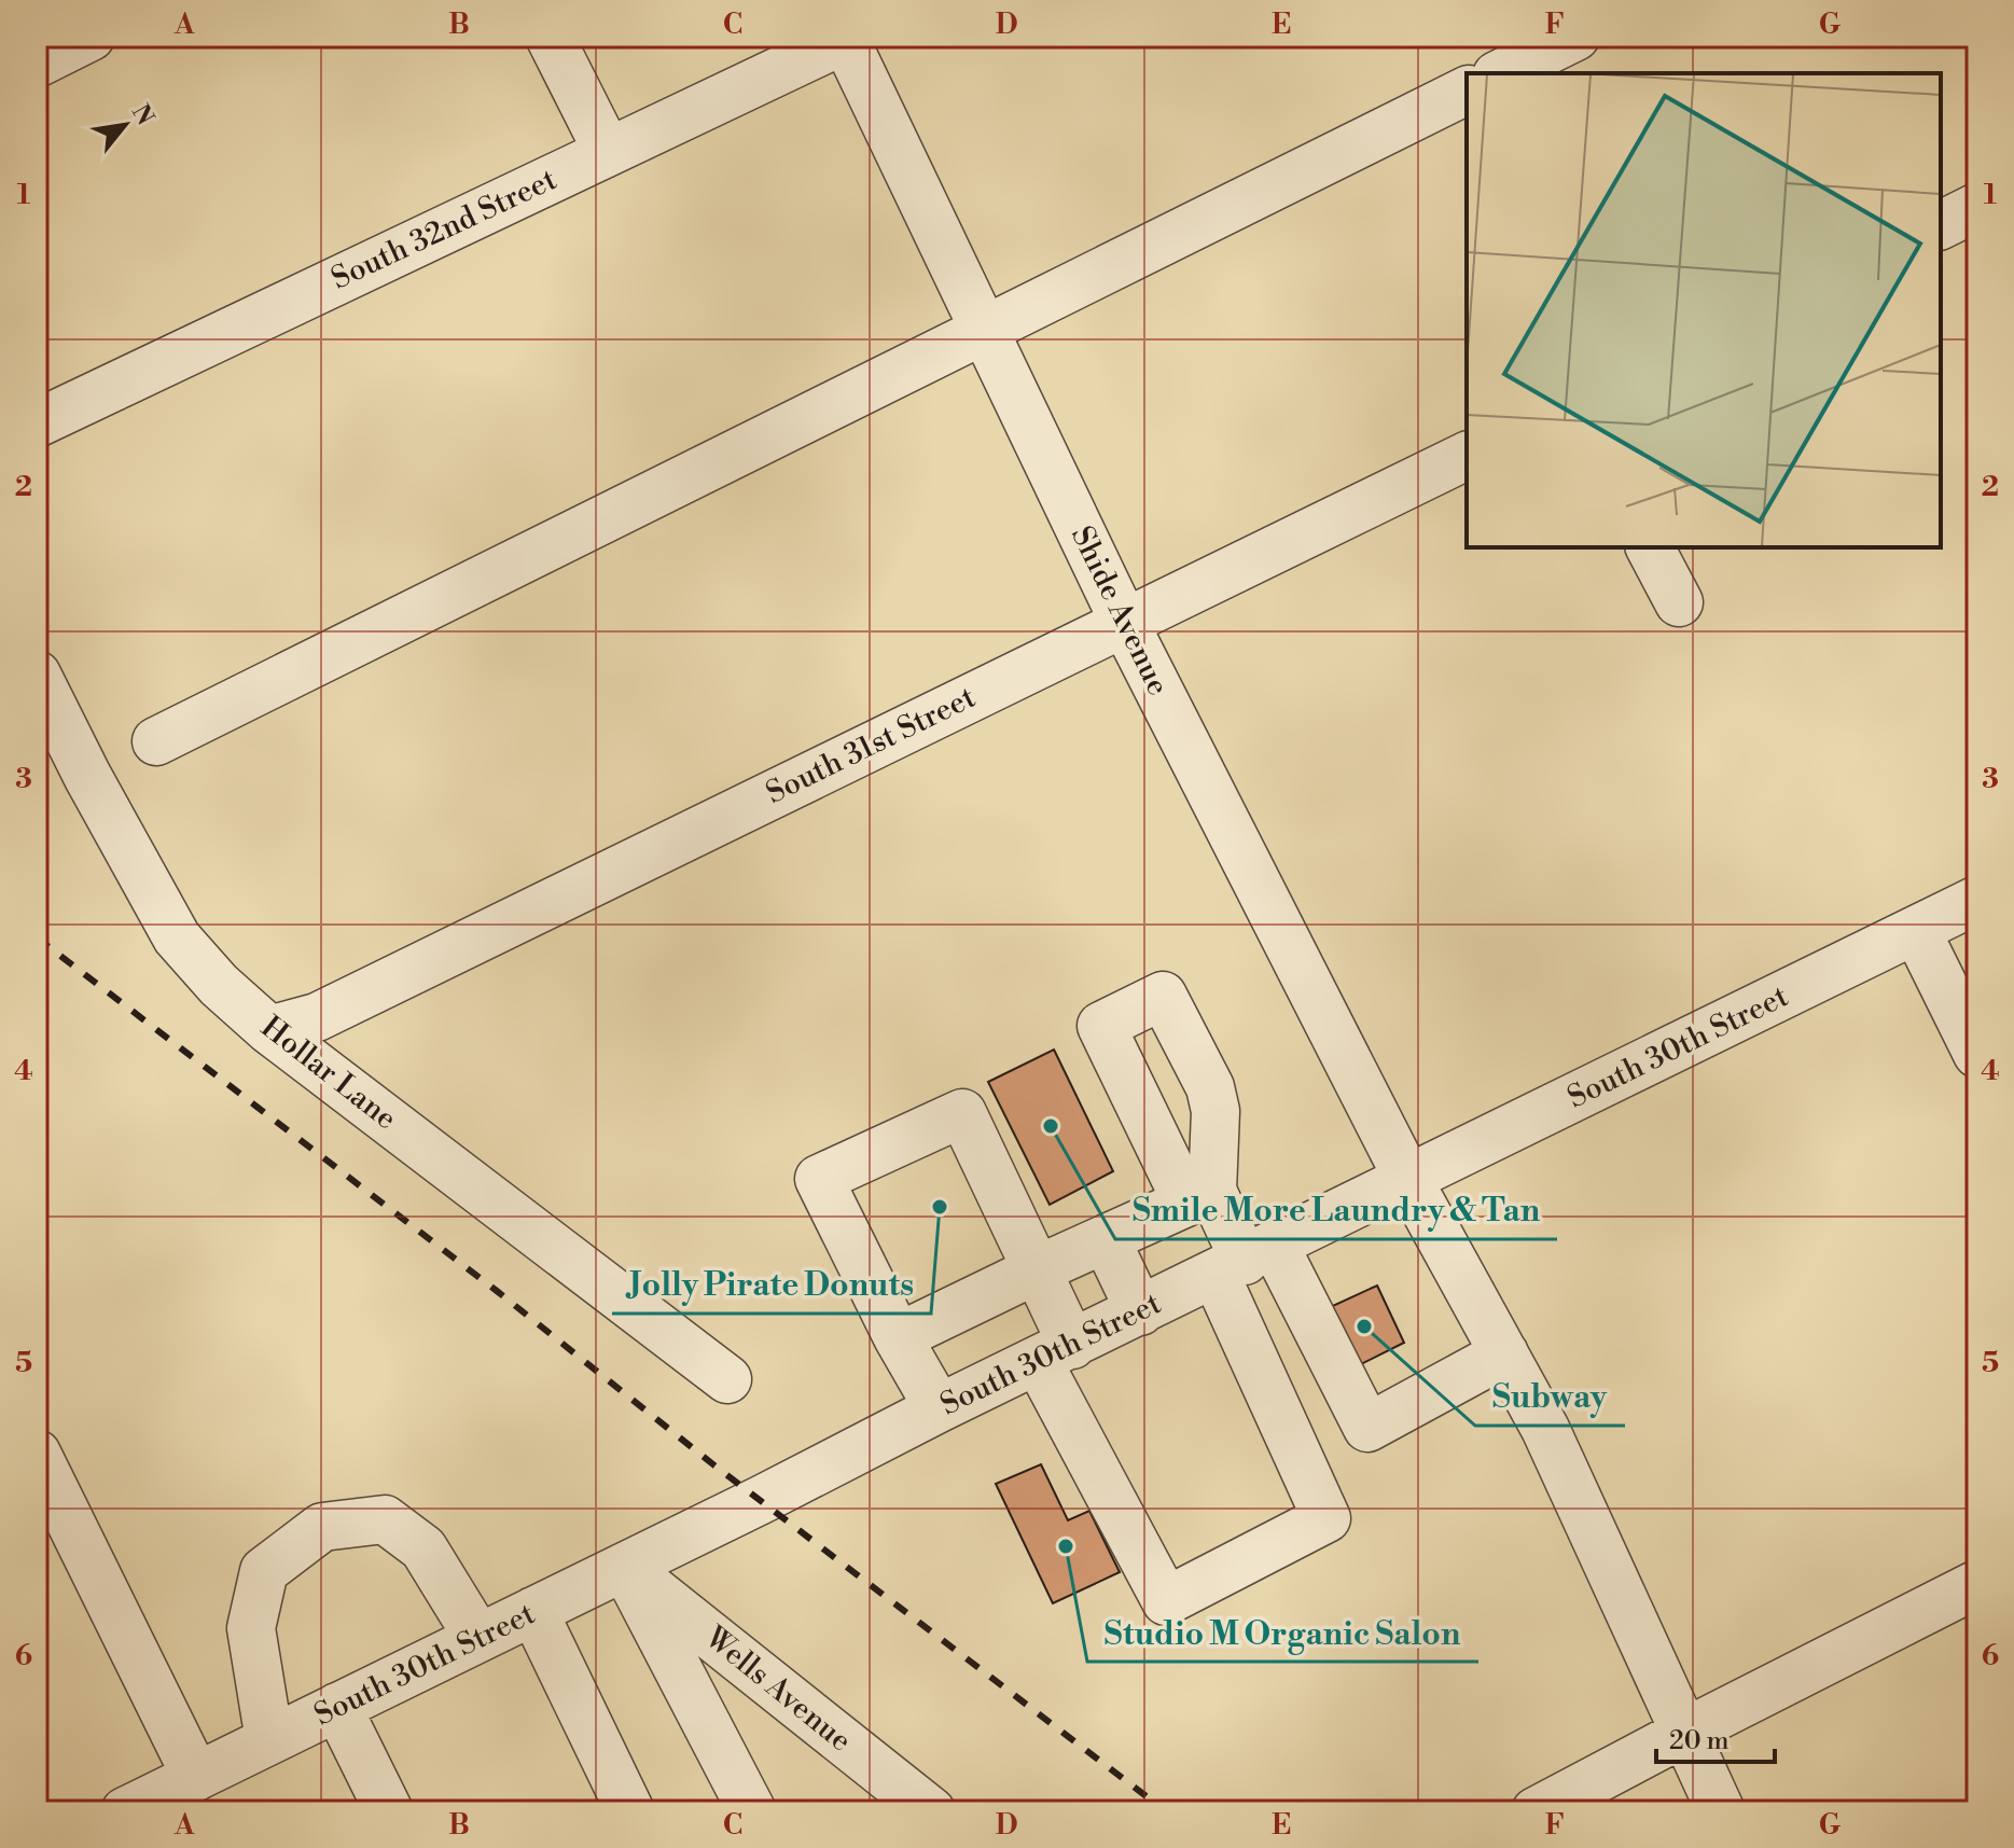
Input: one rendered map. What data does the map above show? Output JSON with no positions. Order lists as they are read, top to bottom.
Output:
{
  "streets": {
    "street": [
      "South 32nd Street",
      "Shide Avenue",
      "South 31st Street",
      "South 30th Street",
      "Hollar Lane",
      "Wells Avenue"
    ]
  },
  "crossings": [
    ["South 32nd Street", "Shide Avenue"],
    ["Shide Avenue", "South 31st Street"],
    ["Shide Avenue", "South 30th Street"],
    ["South 31st Street", "Hollar Lane"],
    ["South 30th Street", "Wells Avenue"]
  ],
  "places": [
    "Smile More Laundry & Tan",
    "Jolly Pirate Donuts",
    "Subway",
    "Studio M Organic Salon"
  ],
  "scale_bar": "20 m",
  "north": "top right",
  "grid": {
    "columns": [
      "A",
      "B",
      "C",
      "D",
      "E",
      "F",
      "G"
    ],
    "rows": [
      "1",
      "2",
      "3",
      "4",
      "5",
      "6"
    ]
  }
}
